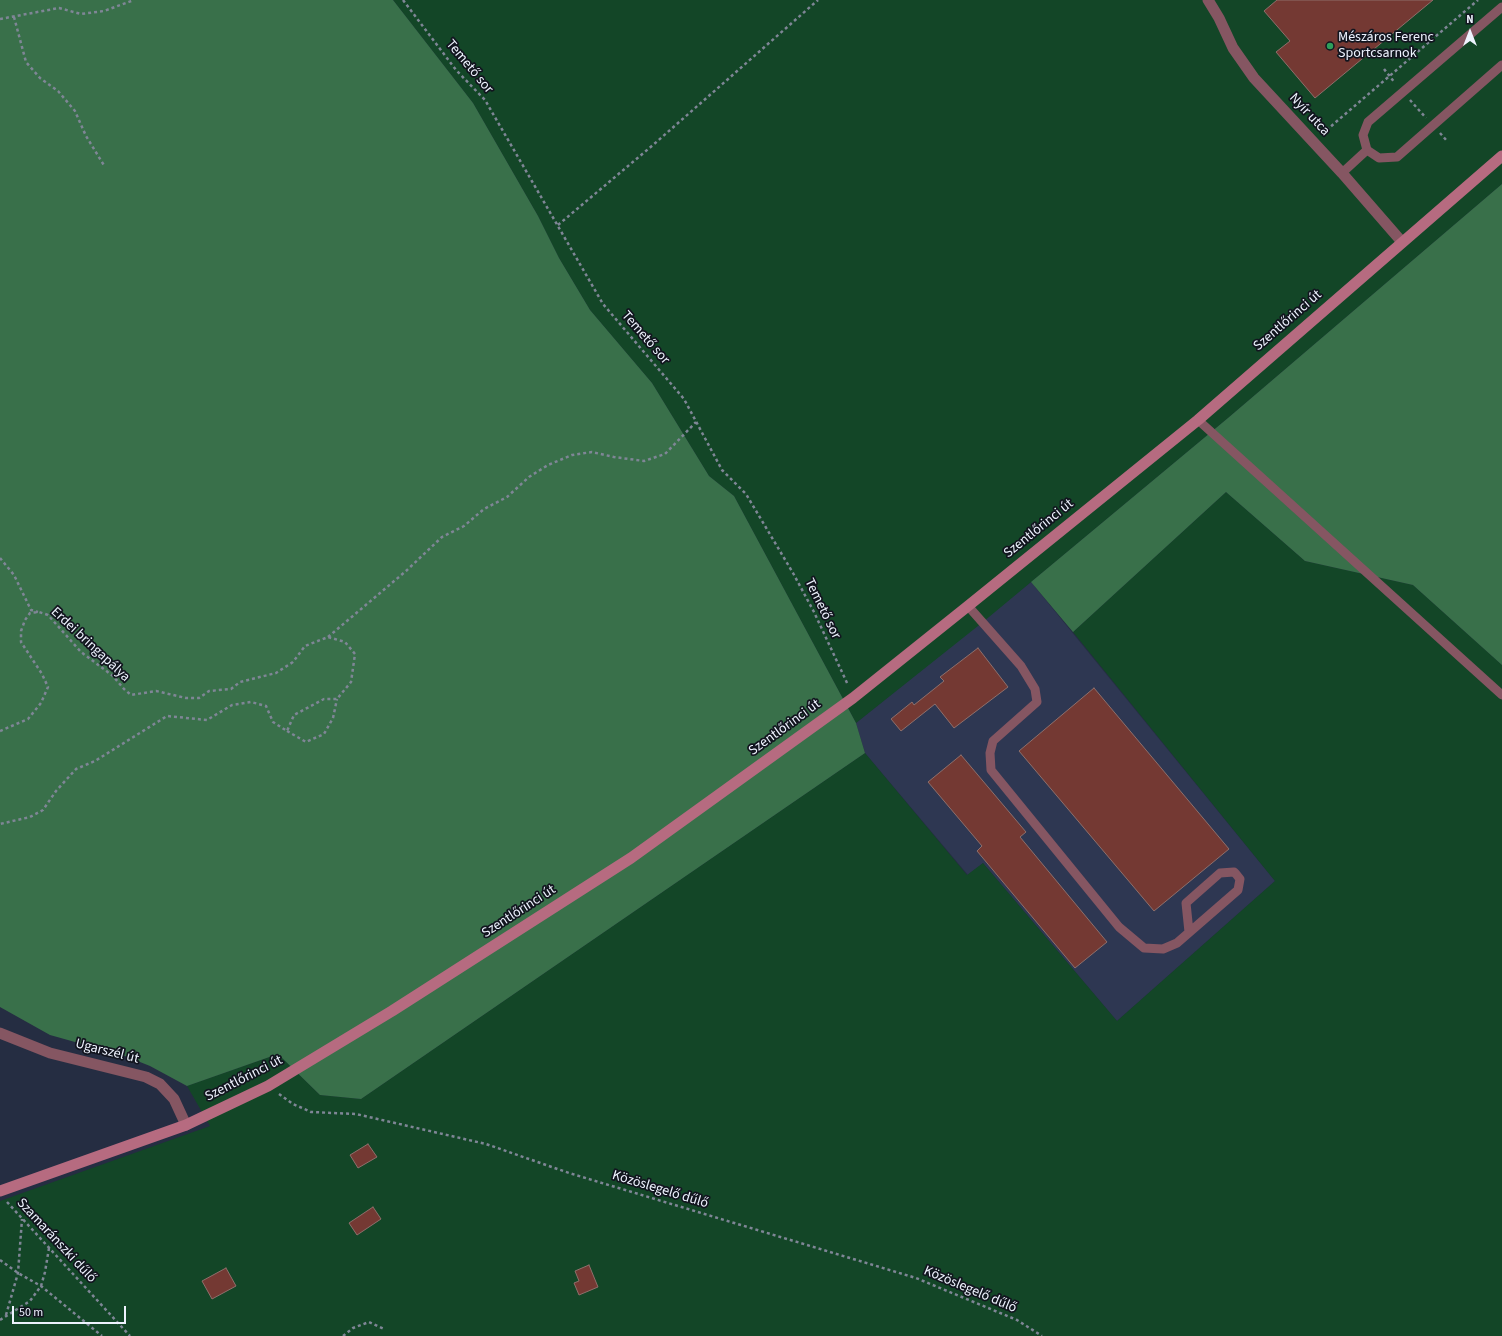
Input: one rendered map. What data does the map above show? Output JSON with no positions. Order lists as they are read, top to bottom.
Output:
{
  "streets": {
    "main road": ["Szentlőrinci út"],
    "street": ["Nyír utca", "Ugarszél út"],
    "path": [
      "Temető sor",
      "Erdei bringapálya",
      "Közöslegelő dűlő",
      "Szamaránszki dűlő"
    ]
  },
  "crossings": [
    ["Temető sor", "Szentlőrinci út"],
    ["Temető sor", "Erdei bringapálya"],
    ["Nyír utca", "Szentlőrinci út"],
    ["Szentlőrinci út", "Ugarszél út"],
    ["Szentlőrinci út", "Közöslegelő dűlő"],
    ["Szentlőrinci út", "Szamaránszki dűlő"]
  ],
  "places": ["Mészáros Ferenc Sportcsarnok"],
  "scale_bar": "50 m",
  "north": "top"
}
